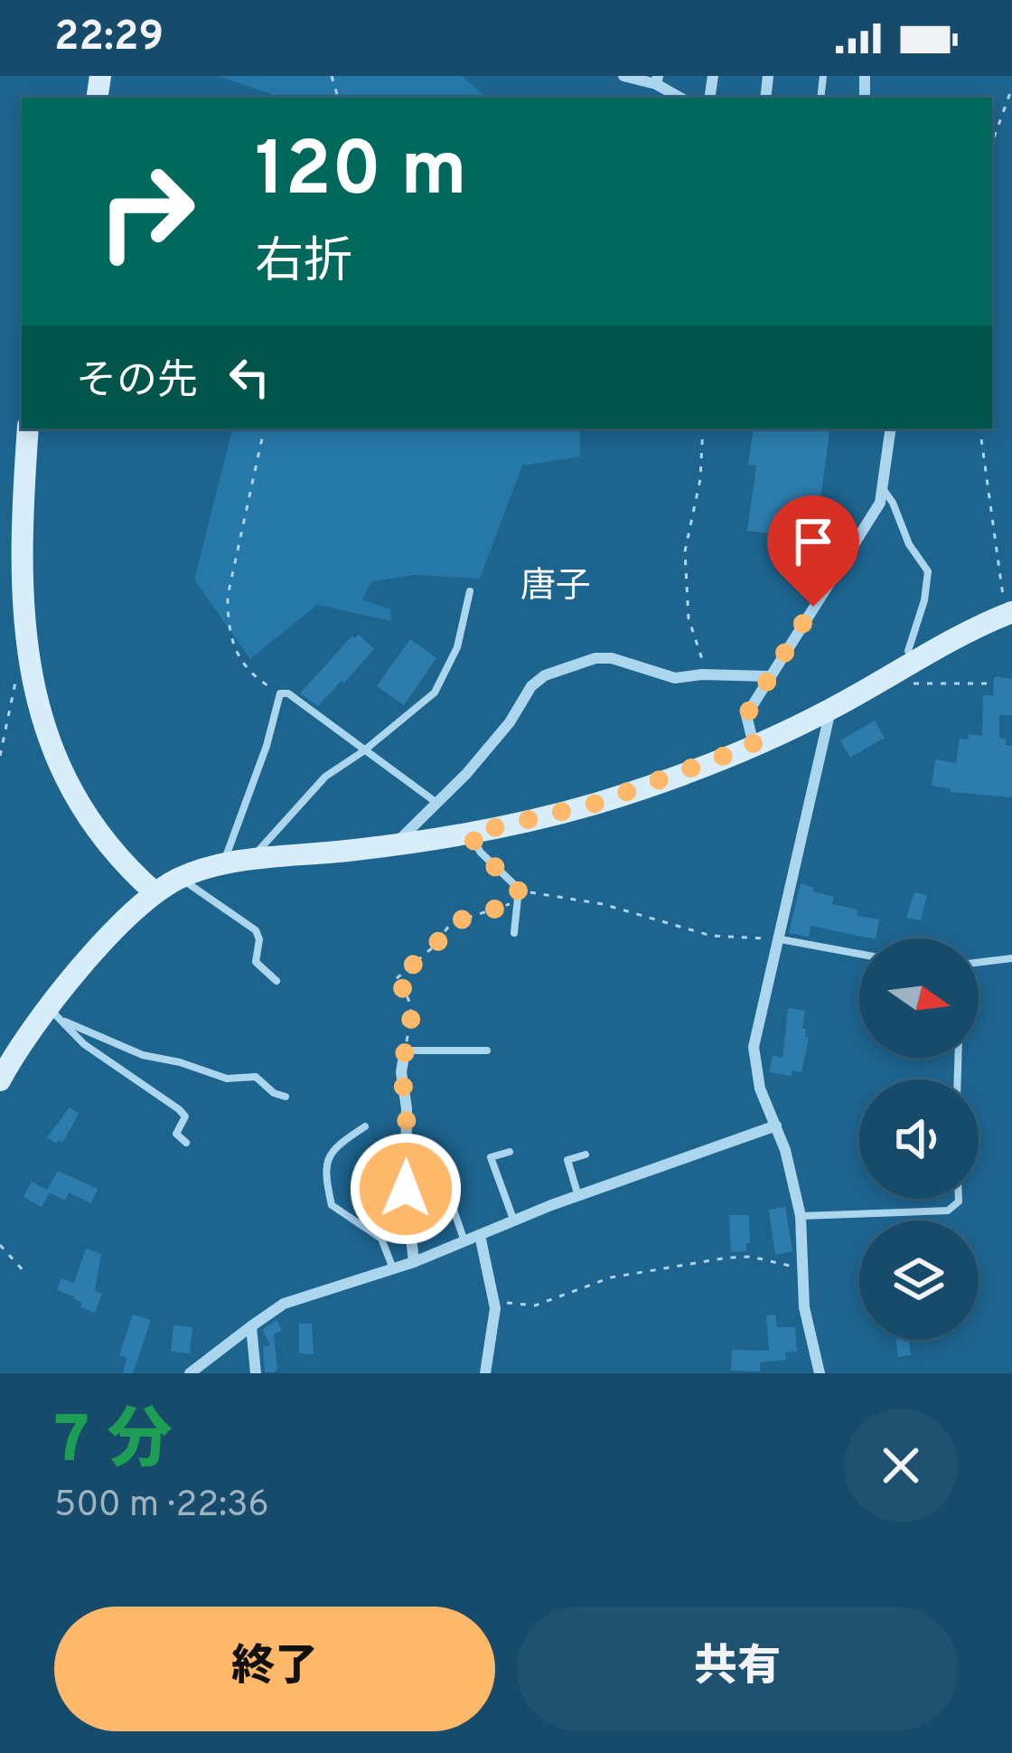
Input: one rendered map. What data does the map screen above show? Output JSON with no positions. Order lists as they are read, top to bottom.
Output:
{
  "districts": ["唐子"],
  "north": "right",
  "page": {
    "status": "22:29",
    "turn": ["120 m", "右折"],
    "then": "その先",
    "heading": ["7 分", "500 m · 22:36"],
    "buttons": ["終了", "共有"]
  }
}
